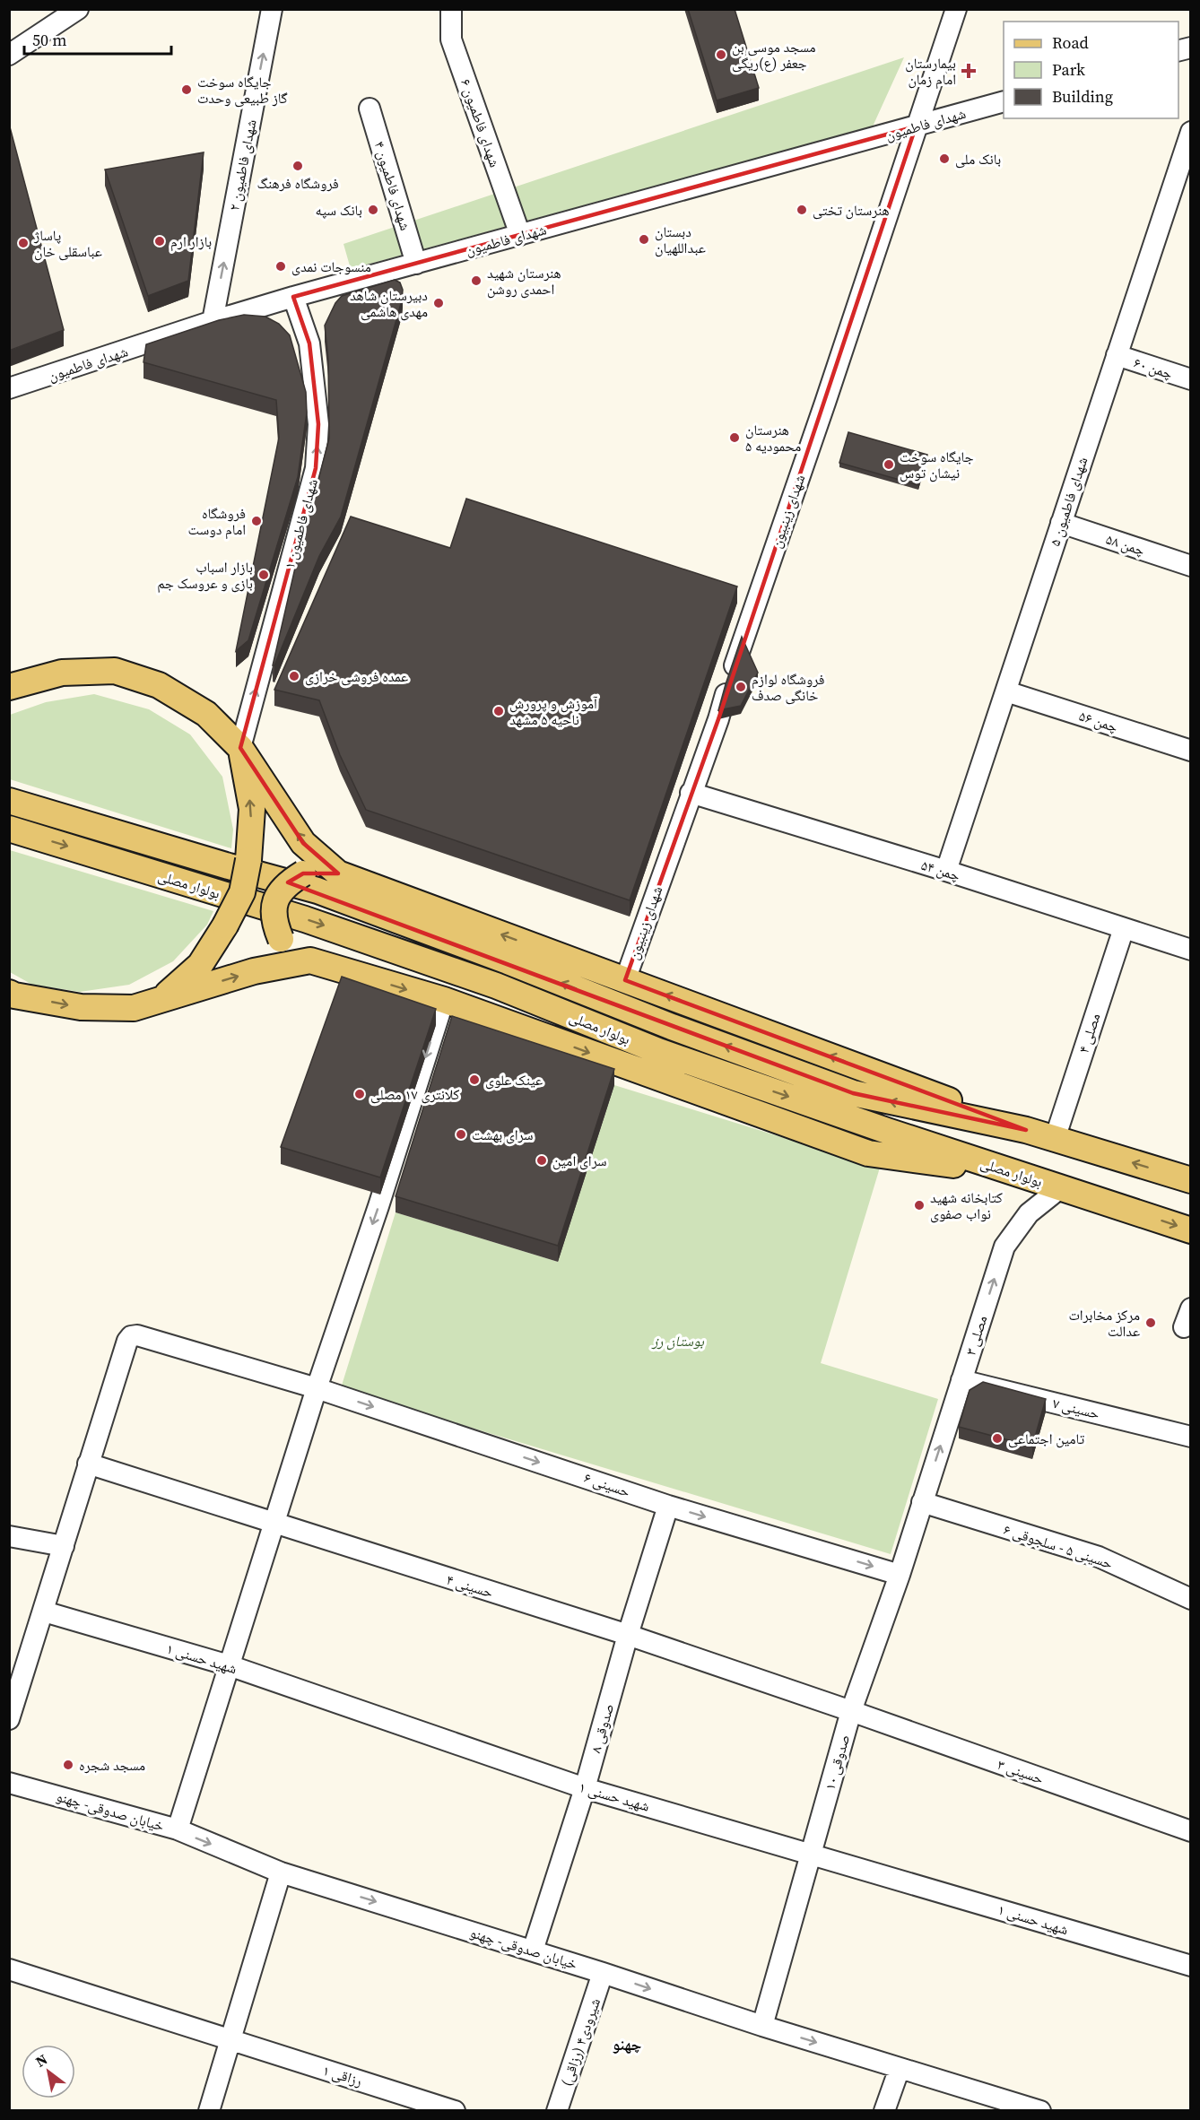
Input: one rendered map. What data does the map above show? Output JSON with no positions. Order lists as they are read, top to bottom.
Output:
{
  "streets": {
    "main road": ["بولوار مصلی"],
    "street": [
      "شهدای فاطمیون ۶",
      "شهدای فاطمیون",
      "شهدای فاطمیون ۲",
      "شهدای فاطمیون ۴",
      "چمن ۶۰",
      "شهدای فاطمیون ۵",
      "شهدای زینبیون",
      "شهدای فاطمیون ۱",
      "چمن ۵۸",
      "چمن ۵۶",
      "چمن ۵۴",
      "مصلی ۴",
      "مصلی ۳",
      "حسینی ۷",
      "حسینی ۶",
      "حسینی ۵ - سلجوقی ۶",
      "حسینی ۴",
      "شهید حسنی ۱",
      "صدوقی ۸",
      "صدوقی ۱۰",
      "حسینی ۳",
      "خیابان صدوقی- چهنو",
      "شیرودی۴ (رزاقی)",
      "رزاقی ۱"
    ]
  },
  "crossings": [
    ["شهدای فاطمیون ۶", "شهدای فاطمیون"],
    ["شهدای فاطمیون", "شهدای فاطمیون ۲"],
    ["شهدای فاطمیون", "شهدای فاطمیون ۴"],
    ["شهدای فاطمیون", "شهدای زینبیون"],
    ["شهدای فاطمیون", "شهدای فاطمیون ۱"],
    ["چمن ۶۰", "شهدای فاطمیون ۵"],
    ["شهدای فاطمیون ۵", "چمن ۵۸"],
    ["شهدای فاطمیون ۵", "چمن ۵۶"],
    ["شهدای فاطمیون ۵", "چمن ۵۴"],
    ["شهدای زینبیون", "چمن ۵۴"],
    ["چمن ۵۴", "مصلی ۴"],
    ["بولوار مصلی", "مصلی ۴"],
    ["بولوار مصلی", "مصلی ۳"],
    ["مصلی ۳", "حسینی ۷"],
    ["مصلی ۳", "حسینی ۵ - سلجوقی ۶"],
    ["مصلی ۳", "صدوقی ۱۰"],
    ["حسینی ۶", "حسینی ۴"],
    ["حسینی ۶", "صدوقی ۸"],
    ["حسینی ۶", "صدوقی ۱۰"],
    ["حسینی ۵ - سلجوقی ۶", "صدوقی ۱۰"],
    ["حسینی ۴", "صدوقی ۸"],
    ["حسینی ۴", "صدوقی ۱۰"],
    ["حسینی ۴", "حسینی ۳"],
    ["شهید حسنی ۱", "صدوقی ۸"],
    ["شهید حسنی ۱", "صدوقی ۱۰"],
    ["صدوقی ۸", "خیابان صدوقی- چهنو"],
    ["صدوقی ۱۰", "حسینی ۳"],
    ["صدوقی ۱۰", "خیابان صدوقی- چهنو"],
    ["خیابان صدوقی- چهنو", "شیرودی۴ (رزاقی)"]
  ],
  "one_way": [
    "شهدای فاطمیون ۲",
    "شهدای فاطمیون ۱",
    "مصلی ۳",
    "حسینی ۶",
    "خیابان صدوقی- چهنو"
  ],
  "districts": ["چهنو"],
  "parks": ["بوستان رز"],
  "places": {
    "other": [
      "مسجد موسی بن جعفر (ع)ریگی",
      "جایگاه سوخت گاز طبیعی وحدت",
      "بانک ملی",
      "فروشگاه فرهنگ",
      "بانک سپه",
      "هنرستان تختی",
      "دبستان عبداللهیان",
      "بازار ارم",
      "پاساژ عباسقلی خان",
      "منسوجات نمدی",
      "هنرستان شهید احمدی روشن",
      "دبیرستان شاهد مهدی هاشمی",
      "هنرستان محمودیه ۵",
      "جایگاه سوخت نیشان توس",
      "فروشگاه امام دوست",
      "بازار اسباب بازی و عروسک جم",
      "عمده فروشی خرازی",
      "فروشگاه لوازم خانگی صدف",
      "آموزش و پرورش ناحیه ۵ مشهد",
      "عینک علوی",
      "کلانتری ۱۷ مصلی",
      "سرای بهشت",
      "سرای امین",
      "کتابخانه شهید نواب صفوی",
      "مرکز مخابرات عدالت",
      "تامین اجتماعی",
      "مسجد شجره"
    ],
    "health": ["بیمارستان امام زمان"]
  },
  "legend": ["Road", "Park", "Building"],
  "scale_bar": "50 m",
  "north": "top left"
}
